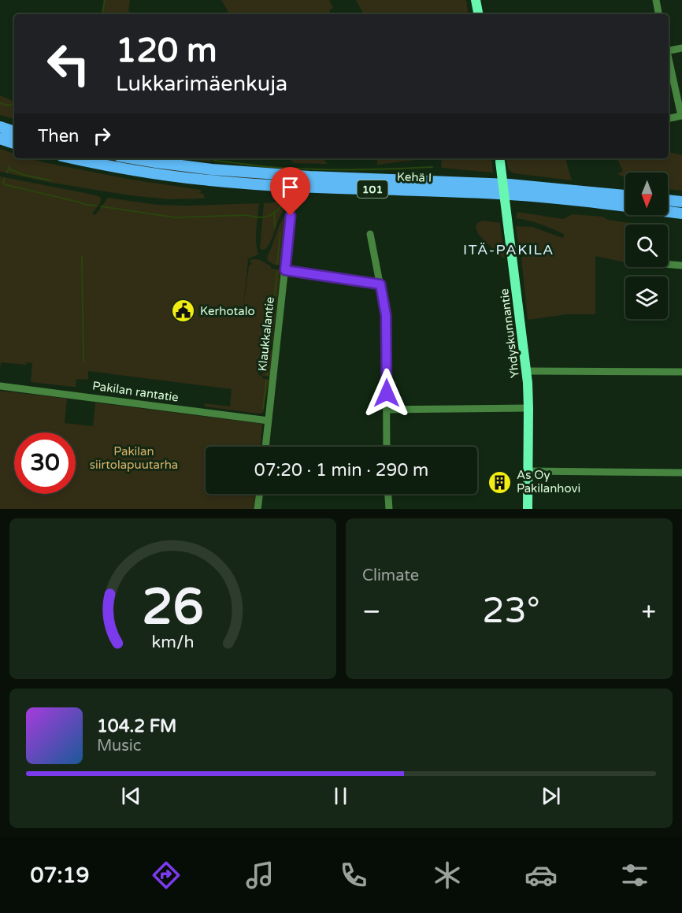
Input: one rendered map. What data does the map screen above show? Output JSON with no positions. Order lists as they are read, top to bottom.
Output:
{
  "streets": {
    "highway": ["Kehä I", "101"],
    "main road": ["Yhdyskunnantie"],
    "street": ["Klaukkalantie", "Pakilan rantatie"]
  },
  "crossings": [
    ["Klaukkalantie", "Pakilan rantatie"]
  ],
  "districts": ["ITÄ-PAKILA"],
  "parks": ["Pakilan siirtolapuutarha"],
  "places": {
    "public building": ["Kerhotalo"],
    "building": ["As Oy Pakilanhovi"]
  },
  "north": "bottom",
  "page": {
    "turn": ["120 m", "Lukkarimäenkuja"],
    "then": "Then",
    "limit": "30",
    "trip": "07:20 · 1 min · 290 m",
    "tile": "Climate",
    "heat": ["−", "23°", "+"],
    "song": ["104.2 FM", "Music"],
    "tabs": "07:19",
    "gauge": ["26", "km/h"]
  }
}
